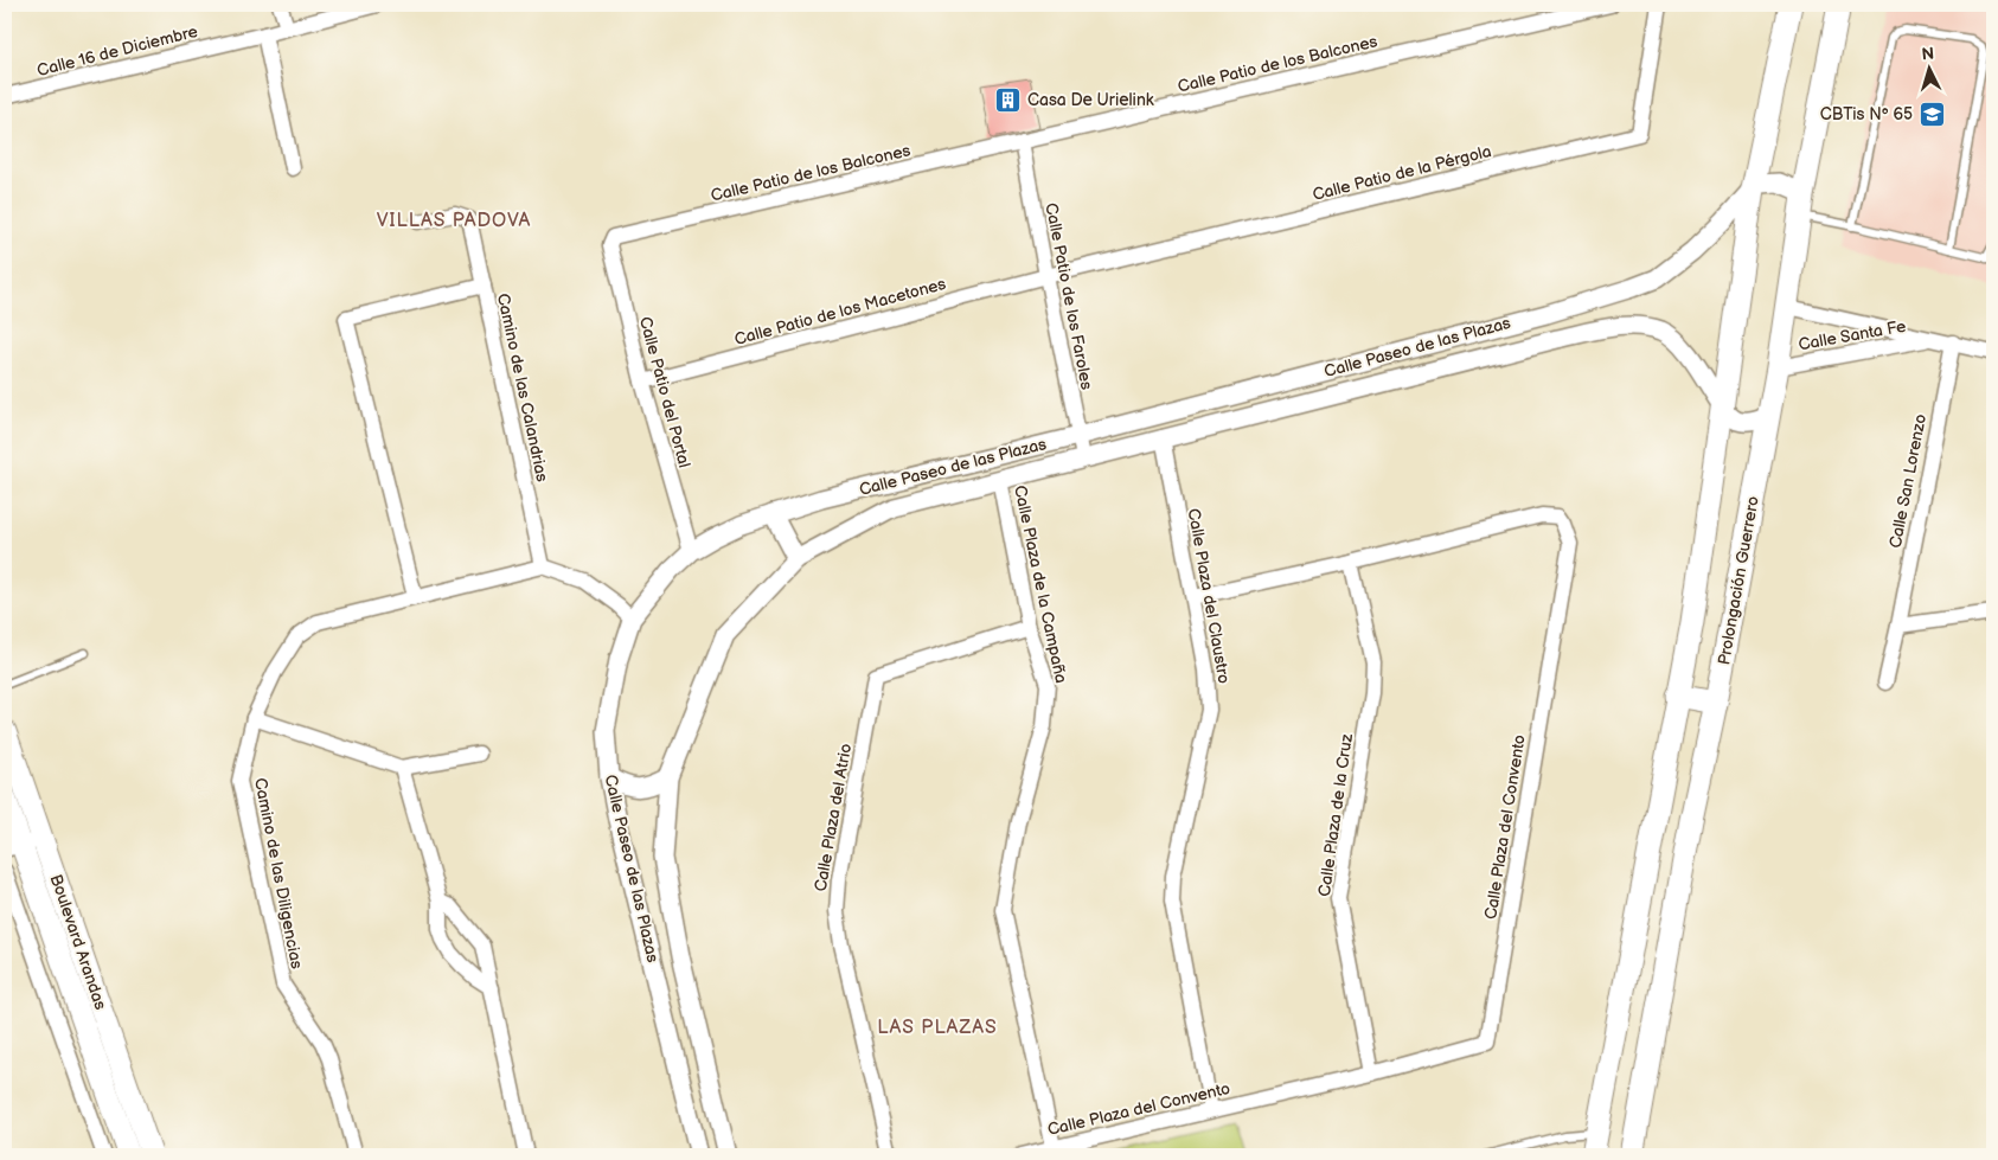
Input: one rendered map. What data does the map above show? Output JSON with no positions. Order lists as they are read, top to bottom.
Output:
{
  "streets": {
    "main road": ["Prolongación Guerrero", "Boulevard Arandas"],
    "street": [
      "Calle 16 de Diciembre",
      "Calle Patio de los Balcones",
      "Calle Patio de la Pérgola",
      "Calle Patio de los Faroles",
      "Calle Patio de los Macetones",
      "Calle Santa Fe",
      "Calle Paseo de las Plazas",
      "Camino de las Calandrias",
      "Calle Patio del Portal",
      "Calle San Lorenzo",
      "Calle Plaza de la Campaña",
      "Calle Plaza del Claustro",
      "Calle Plaza de la Cruz",
      "Calle Plaza del Atrio",
      "Calle Plaza del Convento",
      "Camino de las Diligencias"
    ]
  },
  "crossings": [
    ["Calle Patio de los Balcones", "Calle Patio de los Faroles"],
    ["Calle Patio de los Balcones", "Calle Patio del Portal"],
    ["Calle Patio de la Pérgola", "Calle Patio de los Faroles"],
    ["Calle Patio de la Pérgola", "Calle Patio de los Macetones"],
    ["Calle Patio de los Faroles", "Calle Patio de los Macetones"],
    ["Calle Patio de los Faroles", "Calle Paseo de las Plazas"],
    ["Calle Patio de los Macetones", "Calle Patio del Portal"],
    ["Calle Santa Fe", "Calle San Lorenzo"],
    ["Calle Santa Fe", "Prolongación Guerrero"],
    ["Calle Paseo de las Plazas", "Calle Patio del Portal"],
    ["Calle Paseo de las Plazas", "Prolongación Guerrero"],
    ["Calle Paseo de las Plazas", "Calle Plaza de la Campaña"],
    ["Calle Paseo de las Plazas", "Calle Plaza del Claustro"],
    ["Camino de las Calandrias", "Camino de las Diligencias"],
    ["Calle Plaza de la Campaña", "Calle Plaza del Atrio"],
    ["Calle Plaza de la Campaña", "Calle Plaza del Convento"],
    ["Calle Plaza del Claustro", "Calle Plaza del Convento"],
    ["Calle Plaza de la Cruz", "Calle Plaza del Convento"]
  ],
  "districts": ["VILLAS PADOVA", "LAS PLAZAS"],
  "places": {
    "building": ["Casa De Urielink"],
    "school or university": ["CBTis Nº 65"]
  },
  "north": "top"
}
